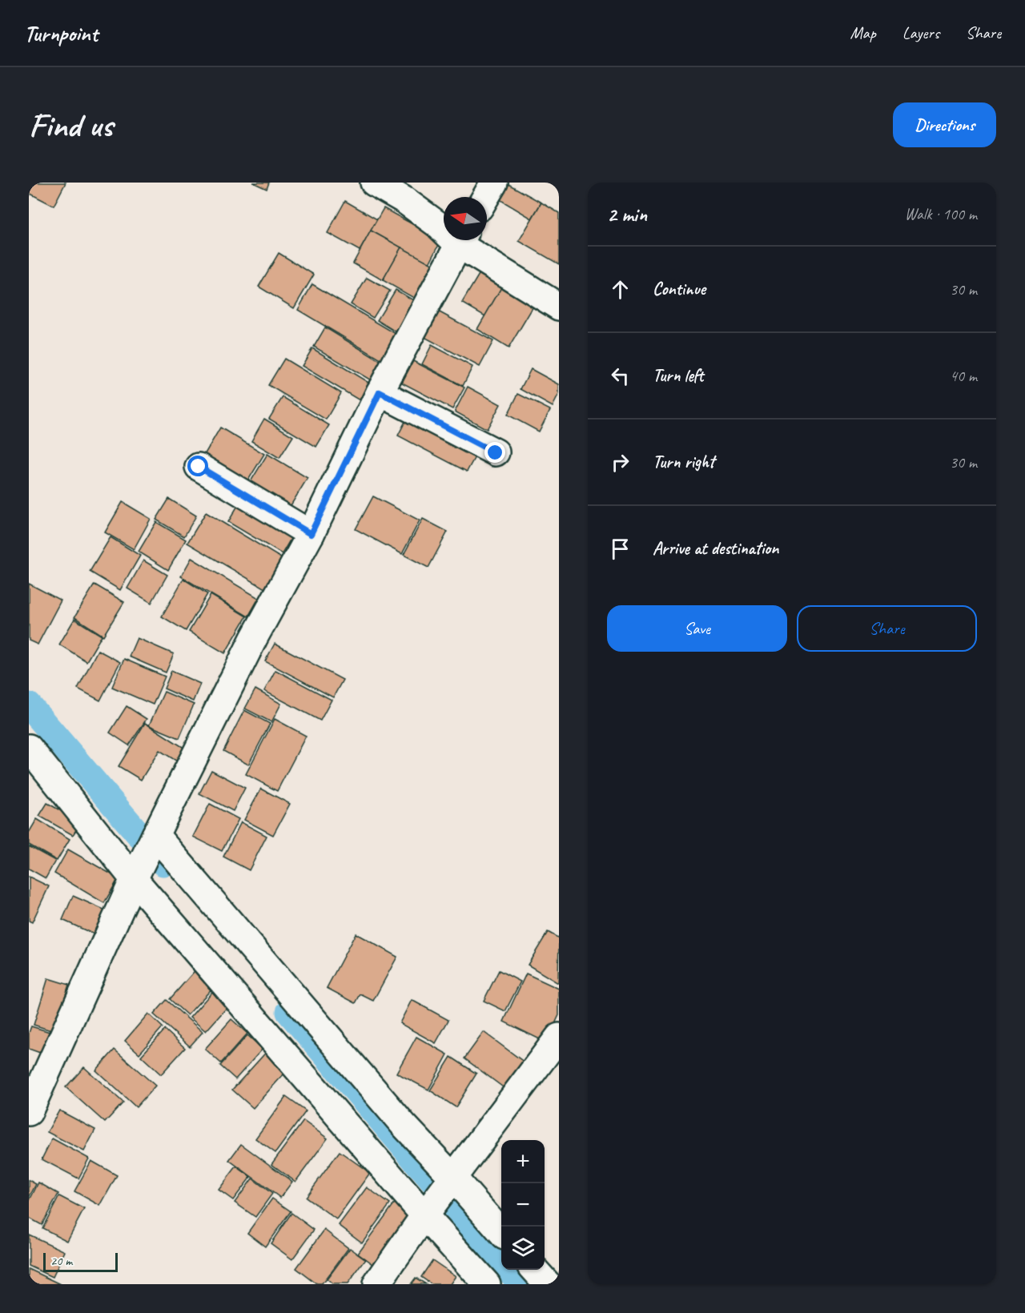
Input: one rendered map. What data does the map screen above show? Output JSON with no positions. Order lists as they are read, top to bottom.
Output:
{
  "scale_bar": "20 m",
  "north": "left",
  "page": {
    "header": "Turnpoint",
    "nav": ["Map", "Layers", "Share"],
    "buttons": [
      "Directions",
      ["Save", "Share"]
    ],
    "title": "Find us",
    "heading": ["2 min", "Walk · 100 m"],
    "list": [
      ["Continue", "30 m"],
      ["Turn left", "40 m"],
      ["Turn right", "30 m"],
      "Arrive at destination"
    ],
    "map_buttons": ["+", "−"],
    "scale": "20 m"
  }
}
